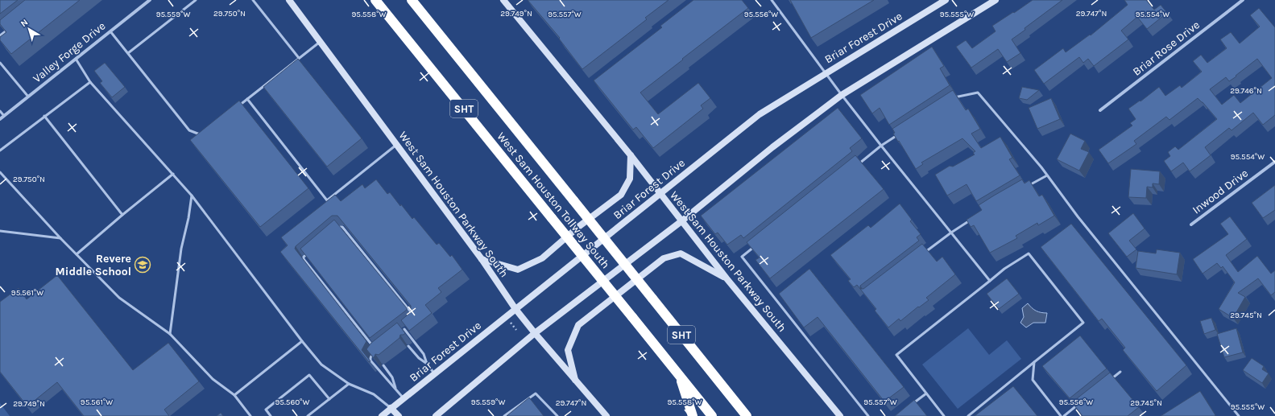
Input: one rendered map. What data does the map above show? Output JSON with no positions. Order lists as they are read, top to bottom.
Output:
{
  "streets": {
    "highway": ["SHT", "West Sam Houston Tollway South"],
    "main road": ["Briar Forest Drive", "West Sam Houston Parkway South"],
    "street": ["Briar Rose Drive", "Valley Forge Drive", "Inwood Drive"]
  },
  "crossings": [
    ["Briar Forest Drive", "West Sam Houston Parkway South"]
  ],
  "places": {
    "school or university": ["Revere Middle School"]
  },
  "north": "top left",
  "coordinates": [
    "29.750°N",
    "29.749°N",
    "29.747°N",
    "95.557°W",
    "95.559°W",
    "95.558°W",
    "95.556°W",
    "95.555°W",
    "95.554°W",
    "29.746°N",
    "95.561°W",
    "29.745°N",
    "95.560°W"
  ]
}
